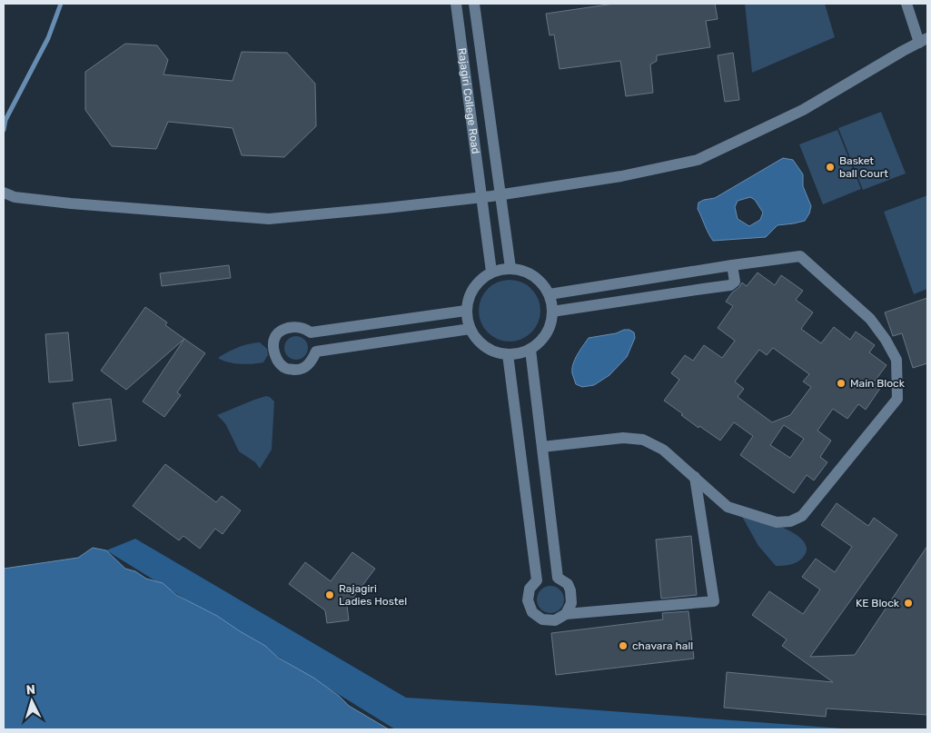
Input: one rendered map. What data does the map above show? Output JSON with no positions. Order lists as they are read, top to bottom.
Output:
{
  "streets": {
    "street": ["Rajagiri College Road"]
  },
  "places": [
    "Basket ball Court",
    "Main Block",
    "Rajagiri Ladies Hostel",
    "KE Block",
    "chavara hall"
  ],
  "north": "top"
}
